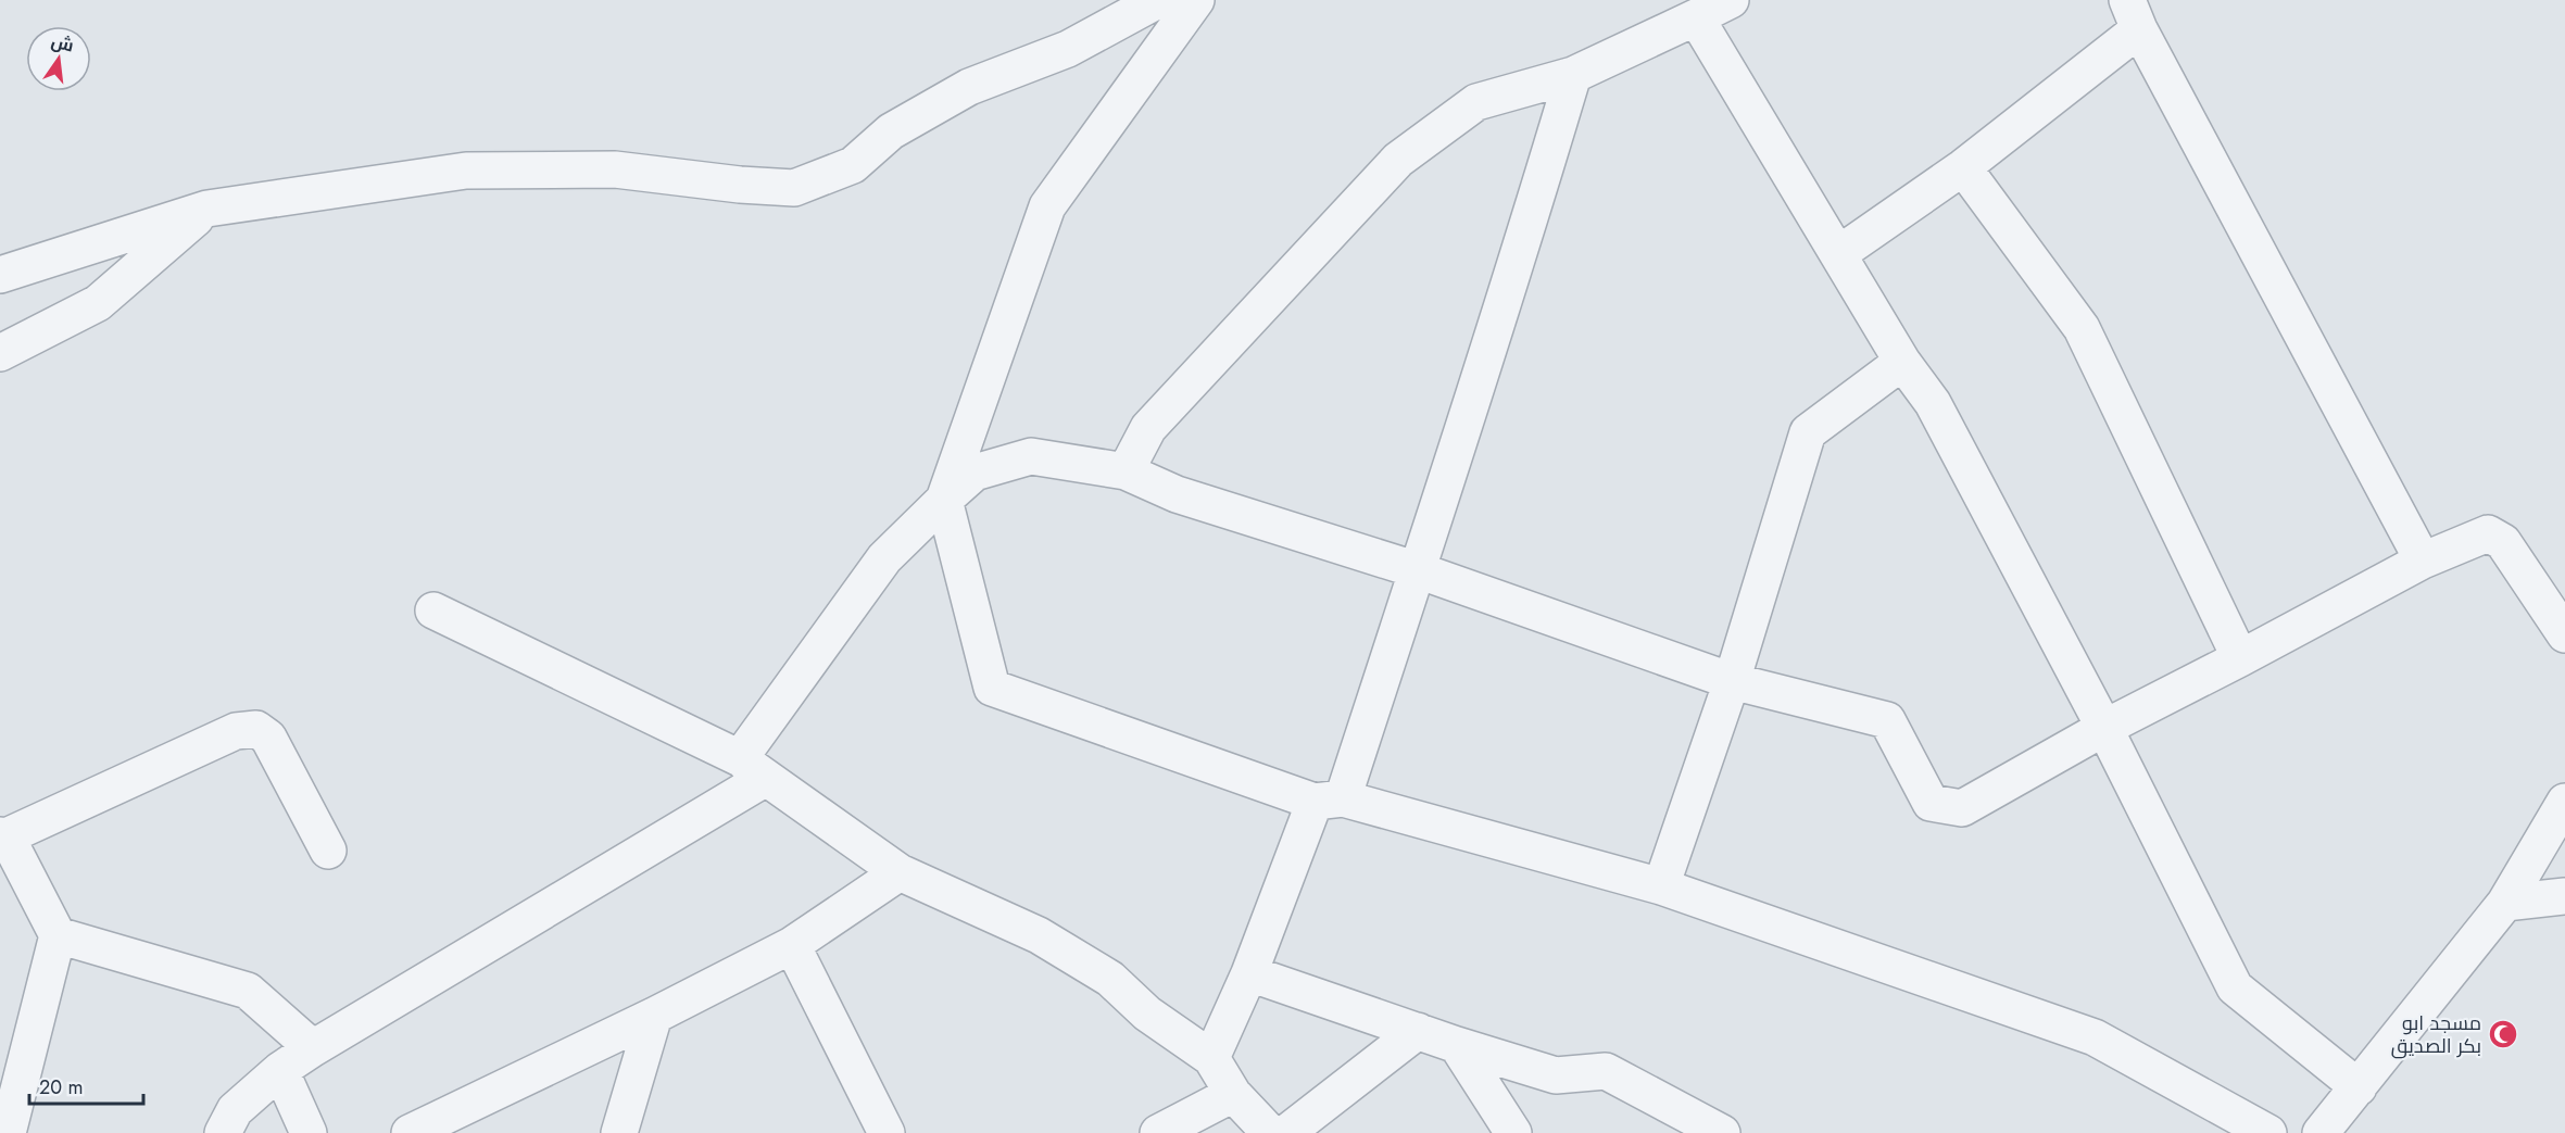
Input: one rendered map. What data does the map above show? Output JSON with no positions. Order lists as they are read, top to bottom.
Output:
{
  "places": {
    "mosque": ["مسجد ابو بكر الصديق"]
  },
  "scale_bar": "20 m",
  "north": "top"
}
